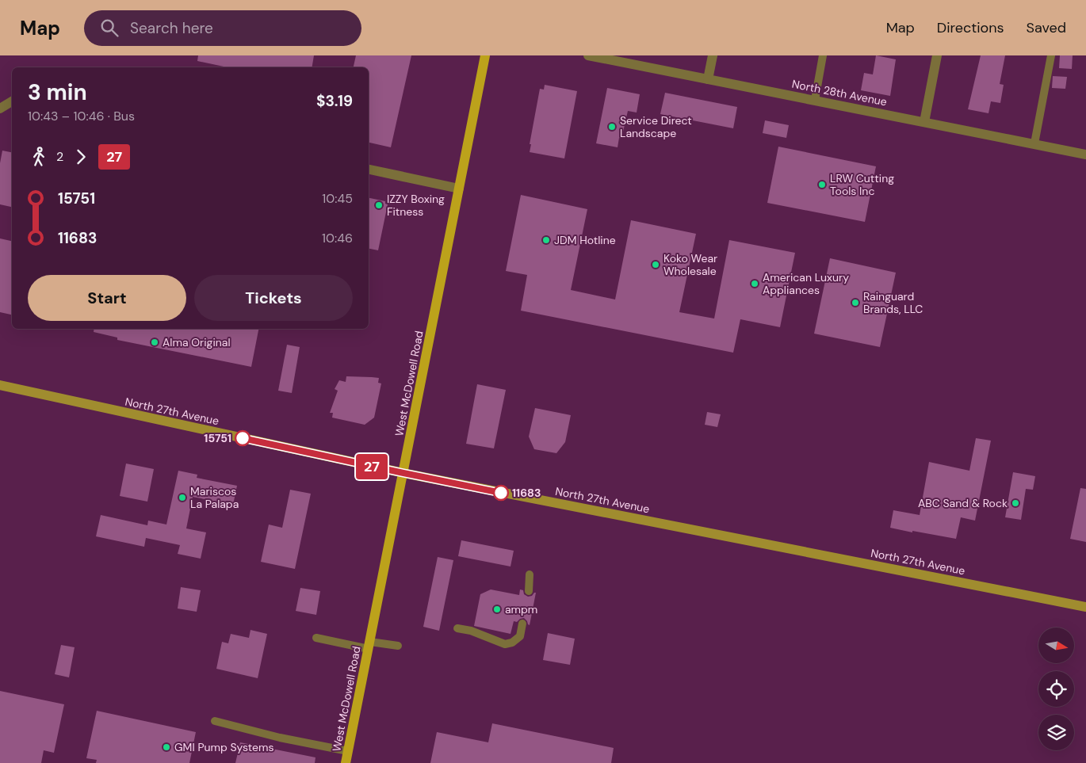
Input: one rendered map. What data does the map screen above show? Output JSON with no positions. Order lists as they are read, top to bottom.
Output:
{
  "streets": {
    "main road": ["West McDowell Road", "North 27th Avenue"],
    "street": ["North 28th Avenue"]
  },
  "crossings": [
    ["West McDowell Road", "North 27th Avenue"]
  ],
  "places": [
    "Service Direct Landscape",
    "LRW Cutting Tools Inc",
    "IZZY Boxing Fitness",
    "JDM Hotline",
    "Koko Wear Wholesale",
    "American Luxury Appliances",
    "Rainguard Brands, LLC",
    "Alma Original",
    "15751",
    "11683",
    "Mariscos La Palapa",
    "ABC Sand & Rock",
    "ampm",
    "GMI Pump Systems"
  ],
  "lines": ["bus line 27"],
  "north": "right",
  "page": {
    "header": "Map",
    "search": "Search here",
    "nav": ["Map", "Directions", "Saved"],
    "on_map": "27",
    "heading": ["3 min", "10:43 – 10:46 · Bus", "$3.19"],
    "legs": ["2", "27"],
    "list": [
      {
        "name": "15751",
        "value": "10:45"
      },
      {
        "name": "11683",
        "value": "10:46"
      }
    ],
    "buttons": ["Start", "Tickets"]
  }
}
